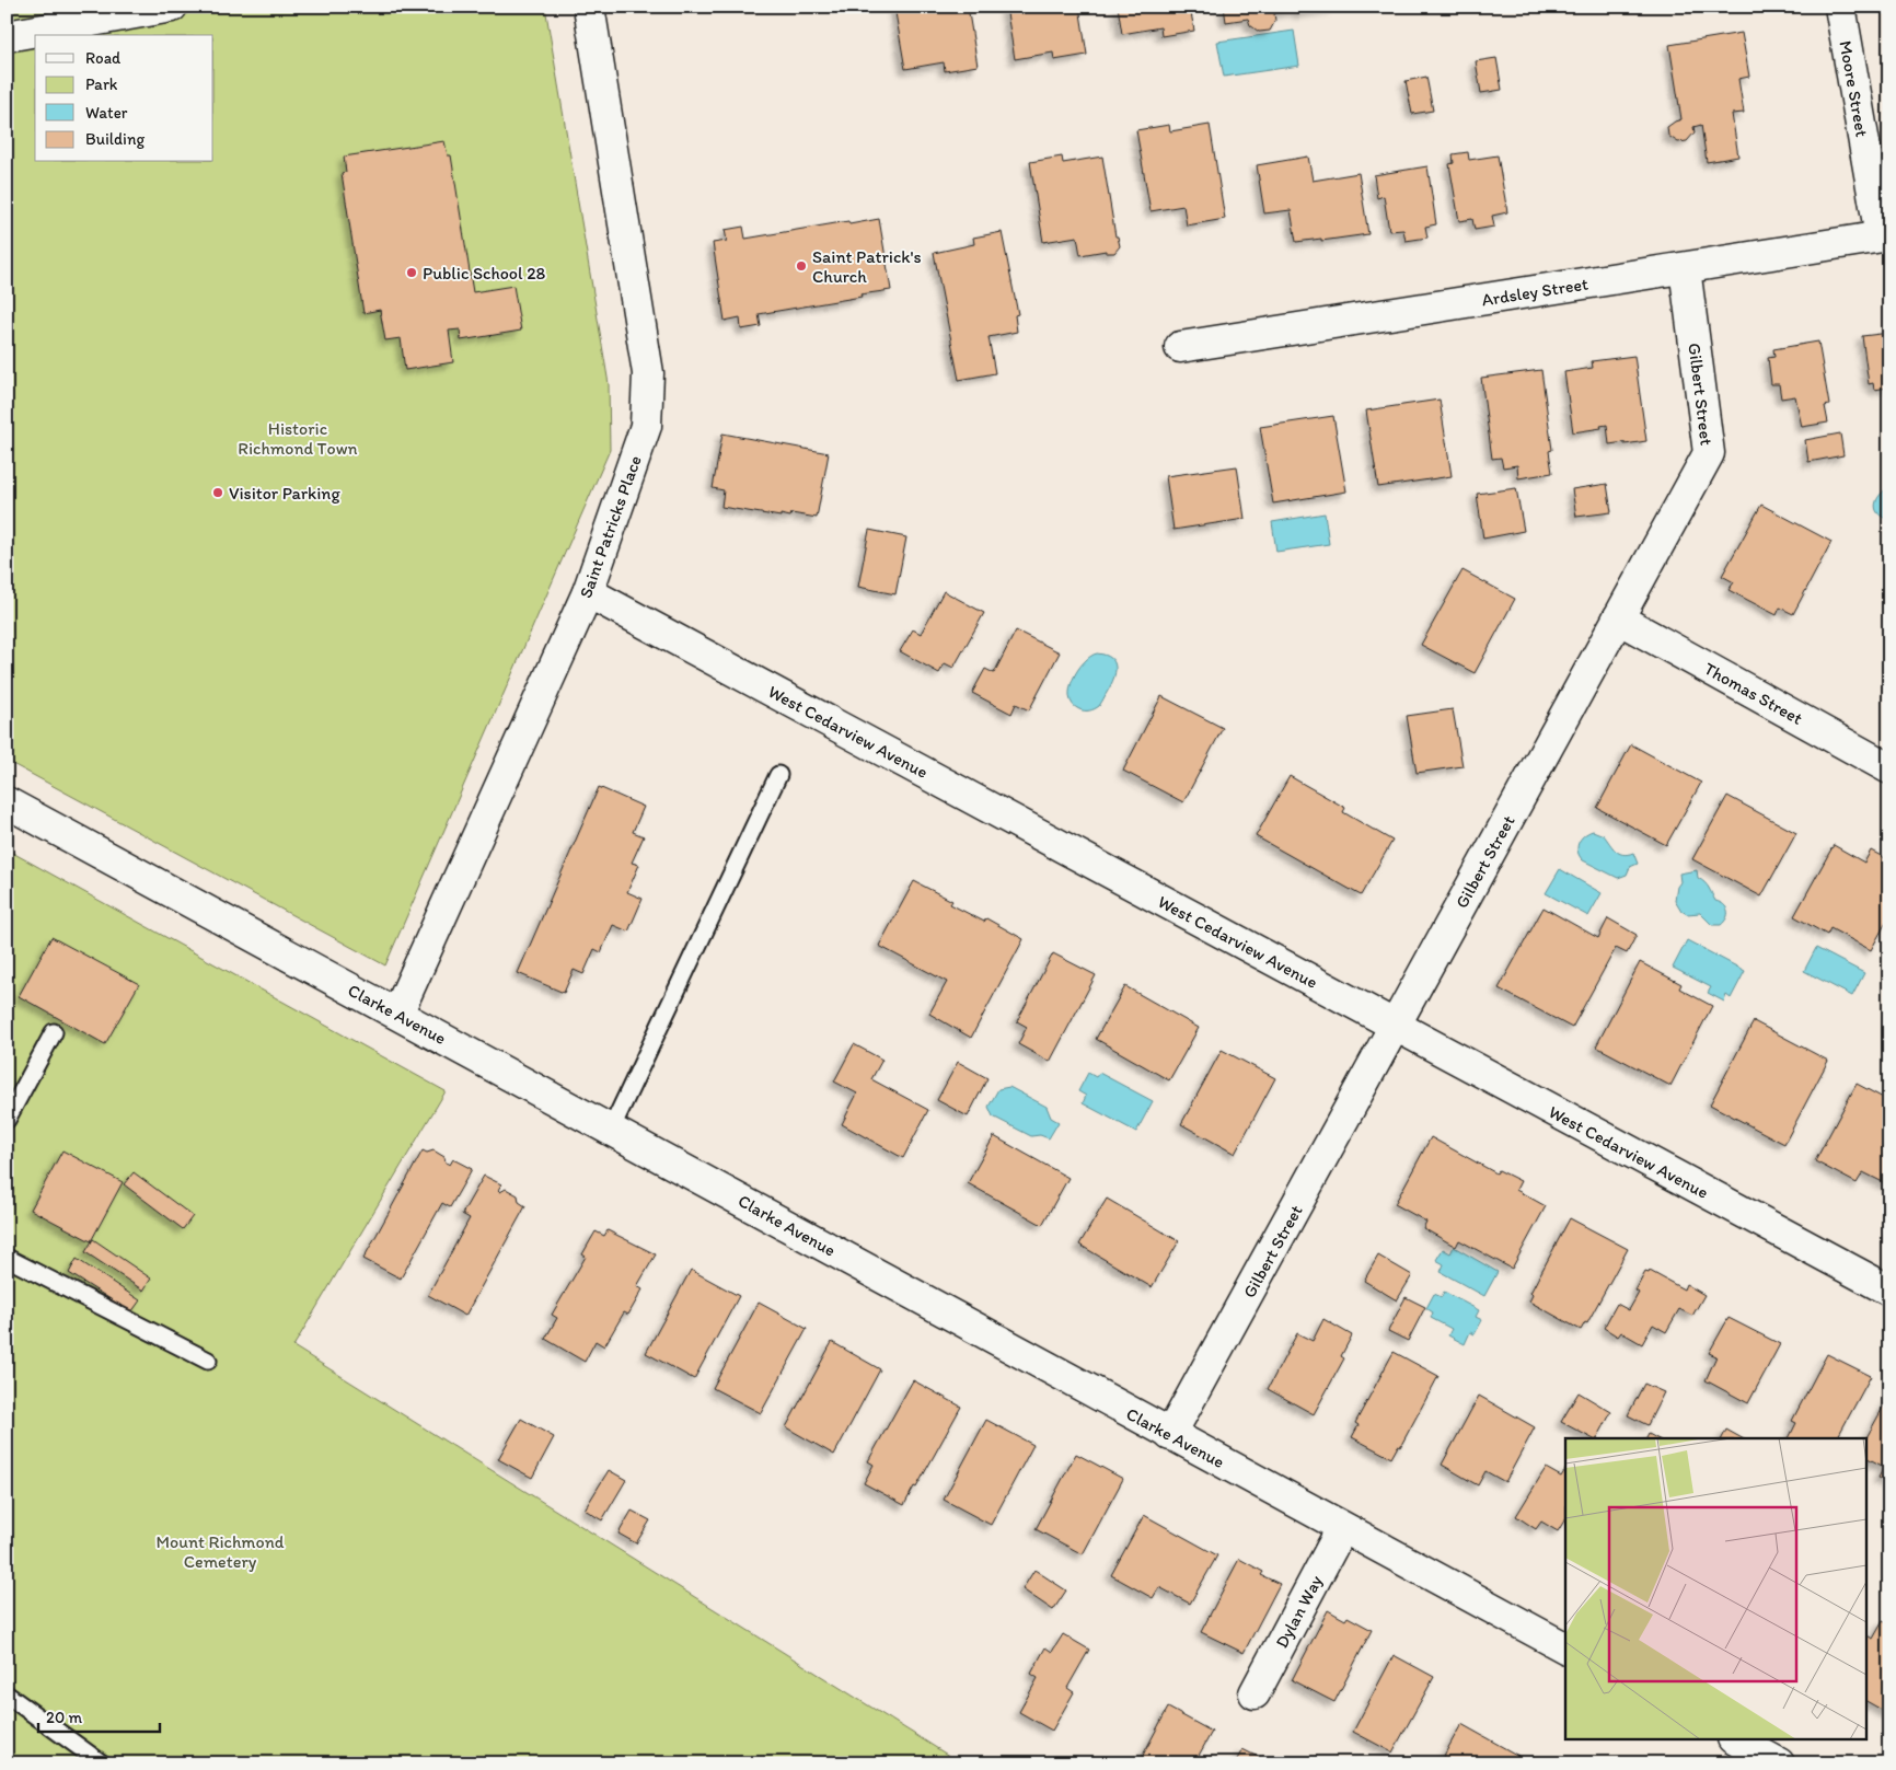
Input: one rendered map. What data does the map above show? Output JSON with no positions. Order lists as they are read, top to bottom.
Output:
{
  "streets": {
    "street": [
      "Moore Street",
      "Ardsley Street",
      "Gilbert Street",
      "Saint Patricks Place",
      "Thomas Street",
      "West Cedarview Avenue",
      "Clarke Avenue",
      "Dylan Way"
    ]
  },
  "crossings": [
    ["Moore Street", "Ardsley Street"],
    ["Ardsley Street", "Gilbert Street"],
    ["Gilbert Street", "Thomas Street"],
    ["Gilbert Street", "West Cedarview Avenue"],
    ["Gilbert Street", "Clarke Avenue"],
    ["Saint Patricks Place", "West Cedarview Avenue"],
    ["Saint Patricks Place", "Clarke Avenue"],
    ["Clarke Avenue", "Dylan Way"]
  ],
  "parks": ["Historic Richmond Town", "Mount Richmond Cemetery"],
  "places": ["Saint Patrick's Church", "Public School 28", "Visitor Parking"],
  "legend": [
    "Road",
    "Park",
    "Water",
    "Building"
  ],
  "scale_bar": "20 m"
}
